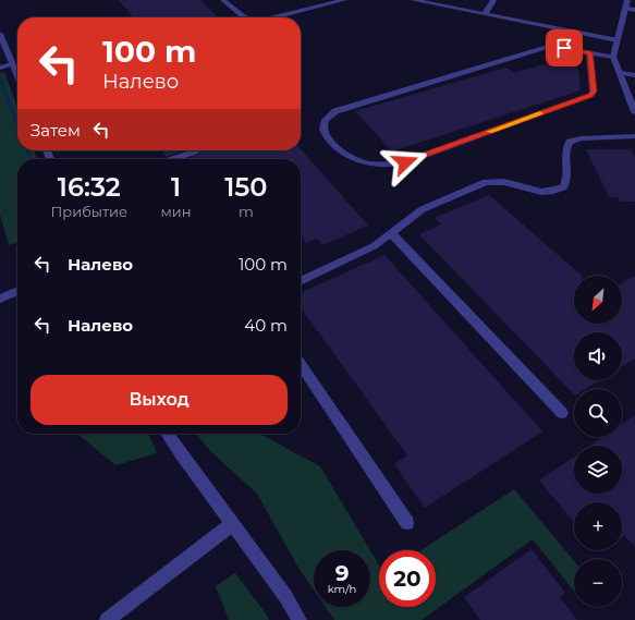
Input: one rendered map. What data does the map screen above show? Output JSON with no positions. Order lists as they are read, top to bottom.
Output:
{
  "north": "bottom left",
  "page": {
    "turn": ["100 m", "Налево"],
    "then": "Затем",
    "eta": [
      "16:32",
      "Прибытие",
      "1",
      "мин",
      "150",
      "m"
    ],
    "list": [
      {
        "name": "Налево",
        "value": "100 m"
      },
      {
        "name": "Налево",
        "value": "40 m"
      }
    ],
    "map_buttons": ["+", "−"],
    "buttons": "Выход",
    "speed": "9 km/h",
    "limit": "20"
  }
}
